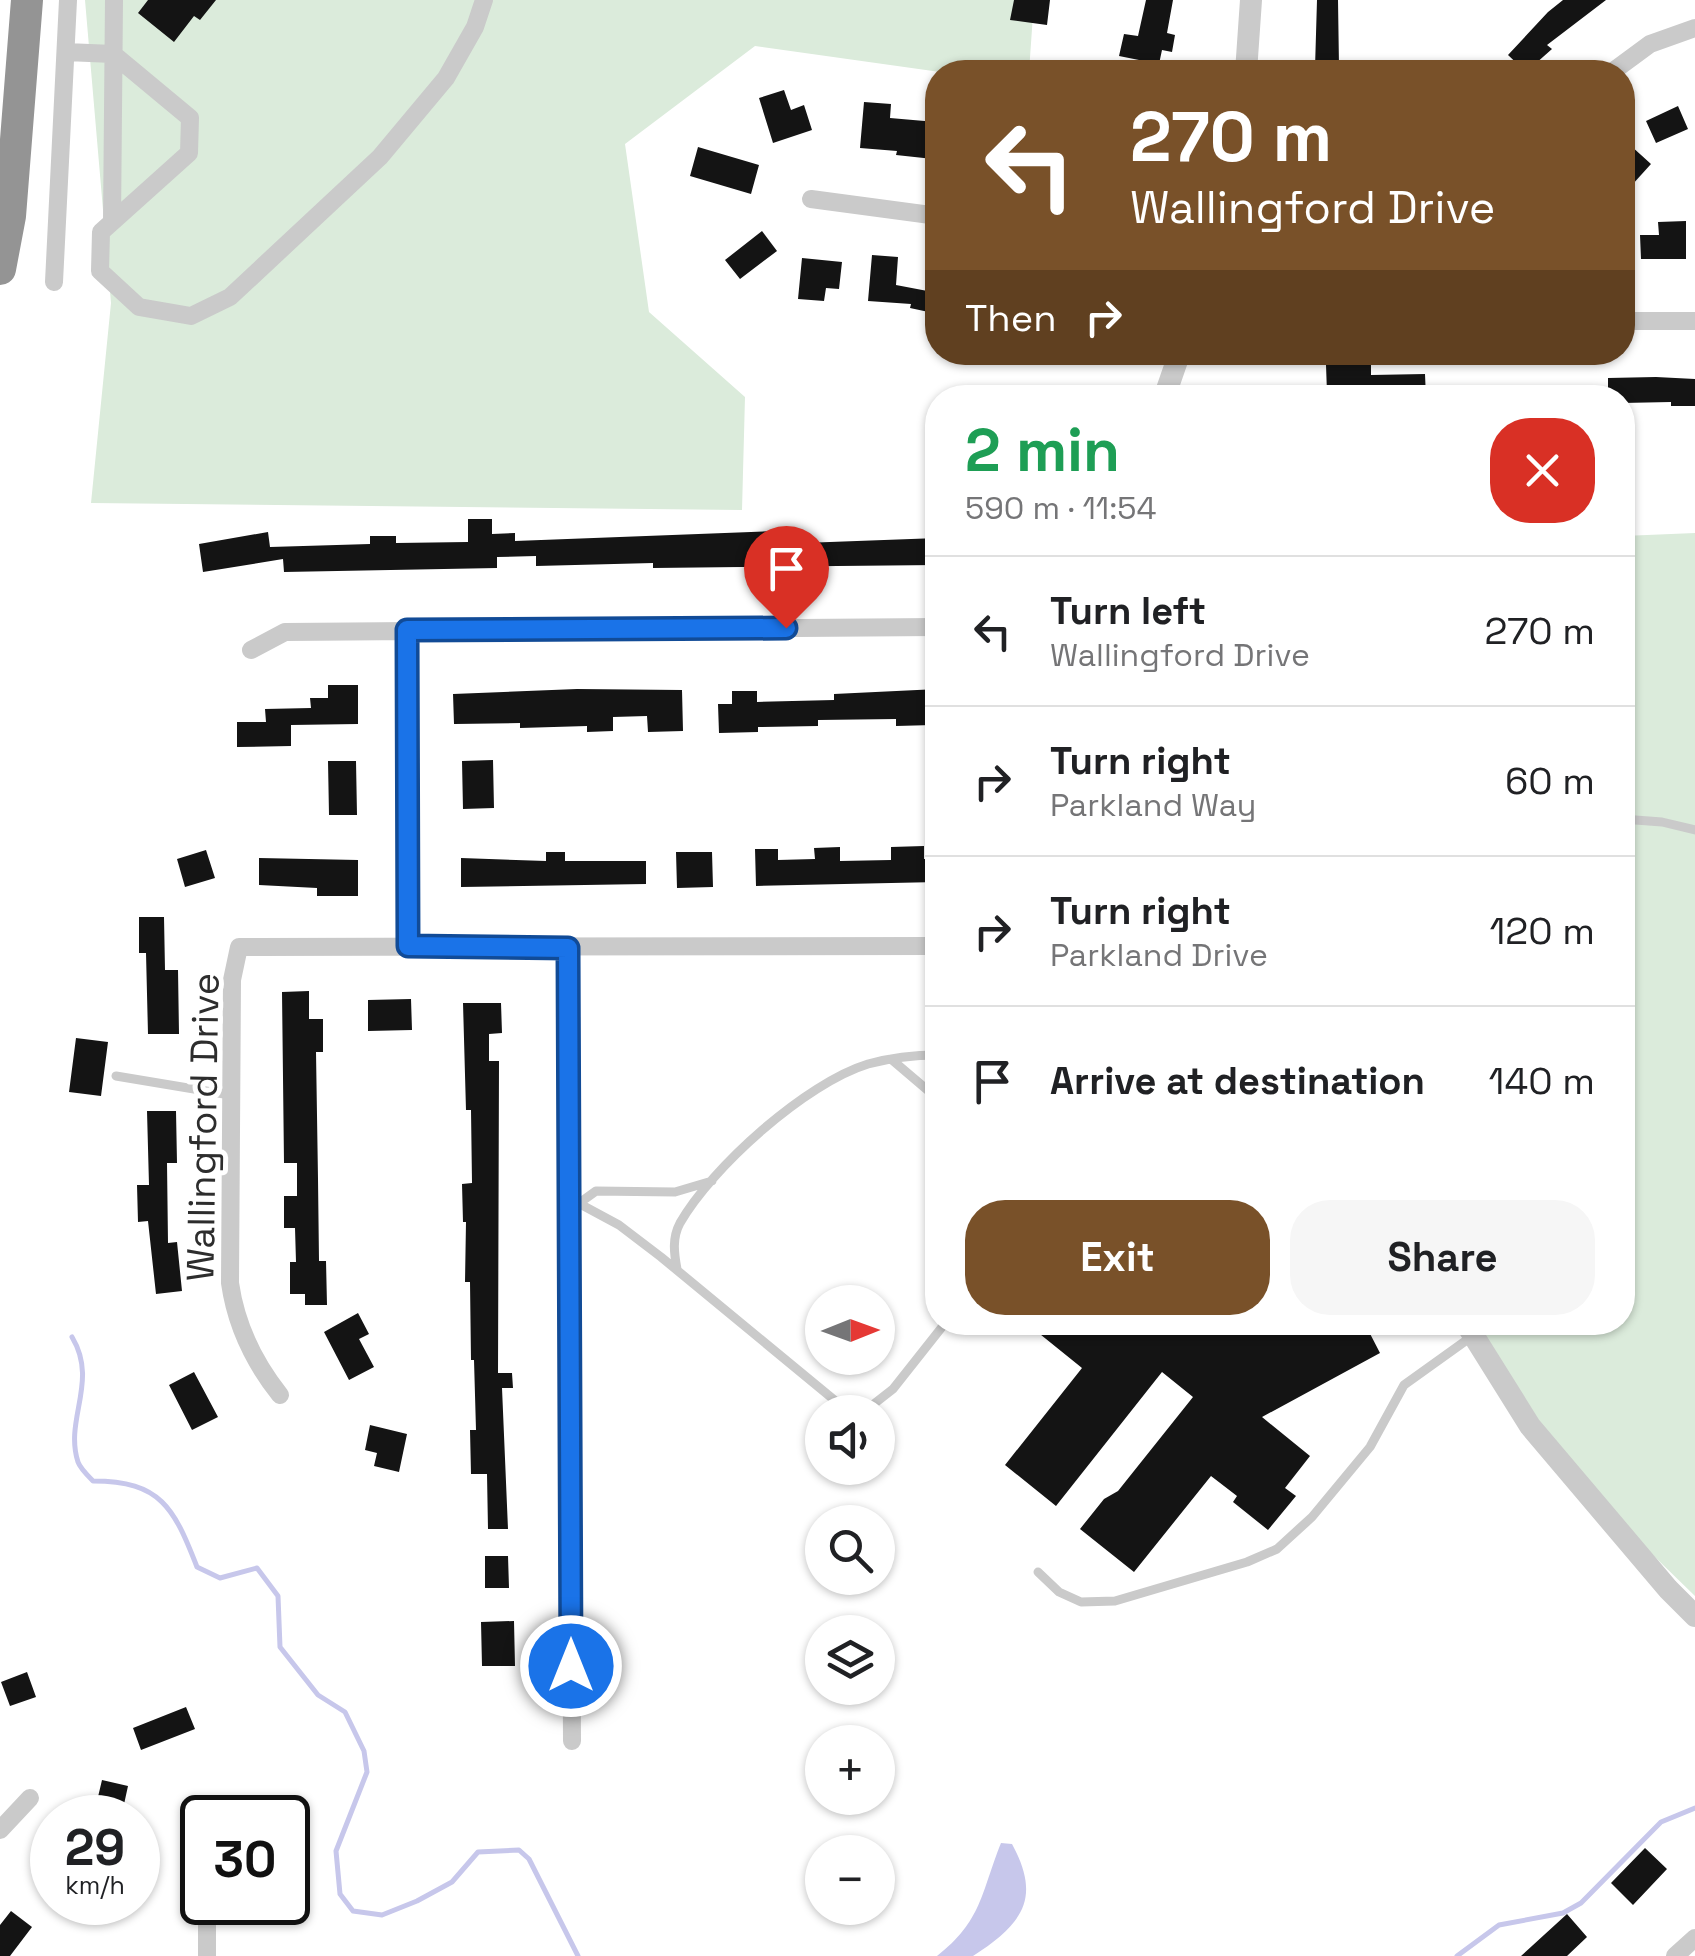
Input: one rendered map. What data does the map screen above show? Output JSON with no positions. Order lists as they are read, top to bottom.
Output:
{
  "streets": {
    "street": ["Wallingford Drive"]
  },
  "north": "right",
  "page": {
    "turn": ["270 m", "Wallingford Drive"],
    "then": "Then",
    "heading": ["2 min", "590 m · 11:54"],
    "list": [
      {
        "name": "Turn left",
        "note": "Wallingford Drive",
        "value": "270 m"
      },
      {
        "name": "Turn right",
        "note": "Parkland Way",
        "value": "60 m"
      },
      {
        "name": "Turn right",
        "note": "Parkland Drive",
        "value": "120 m"
      },
      {
        "name": "Arrive at destination",
        "value": "140 m"
      }
    ],
    "buttons": ["Exit", "Share"],
    "map_buttons": ["+", "−"],
    "speed": "29 km/h",
    "limit": "30"
  }
}
